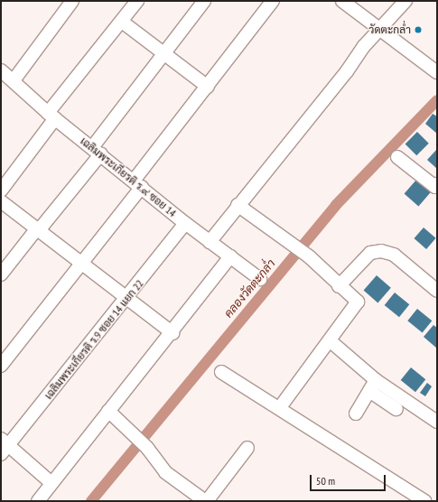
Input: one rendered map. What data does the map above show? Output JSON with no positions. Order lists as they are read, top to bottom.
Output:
{
  "streets": {
    "street": ["เฉลิมพระเกียรติ ร.๙ ซอย 14", "เฉลิมพระเกียรติ ร.9 ซอย 14 แยก 22"]
  },
  "crossings": [
    ["เฉลิมพระเกียรติ ร.๙ ซอย 14", "เฉลิมพระเกียรติ ร.9 ซอย 14 แยก 22"]
  ],
  "water": ["คลองวัดตะกล่ำ"],
  "places": ["วัดตะกล่ำ"],
  "scale_bar": "50 m"
}
